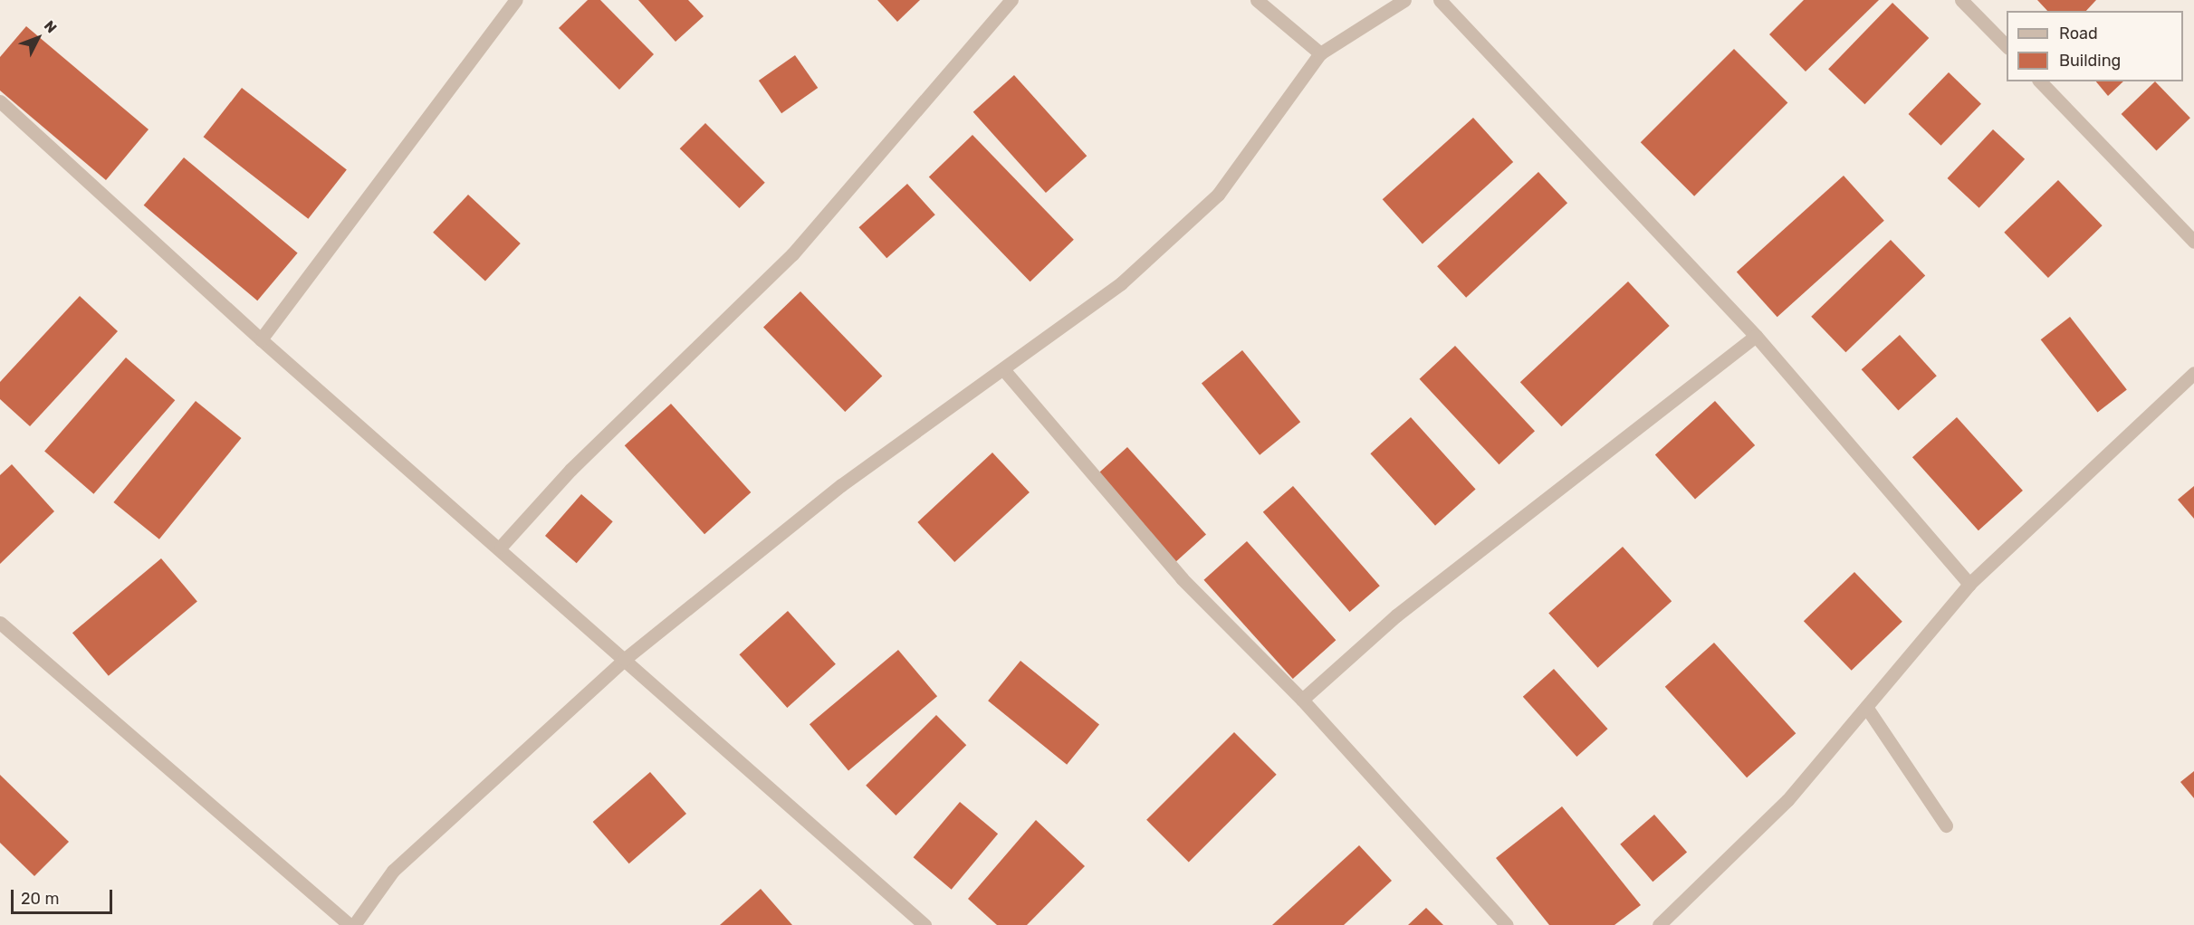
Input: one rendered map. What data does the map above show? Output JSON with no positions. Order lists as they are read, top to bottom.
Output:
{
  "legend": ["Road", "Building"],
  "scale_bar": "20 m",
  "north": "top right"
}
